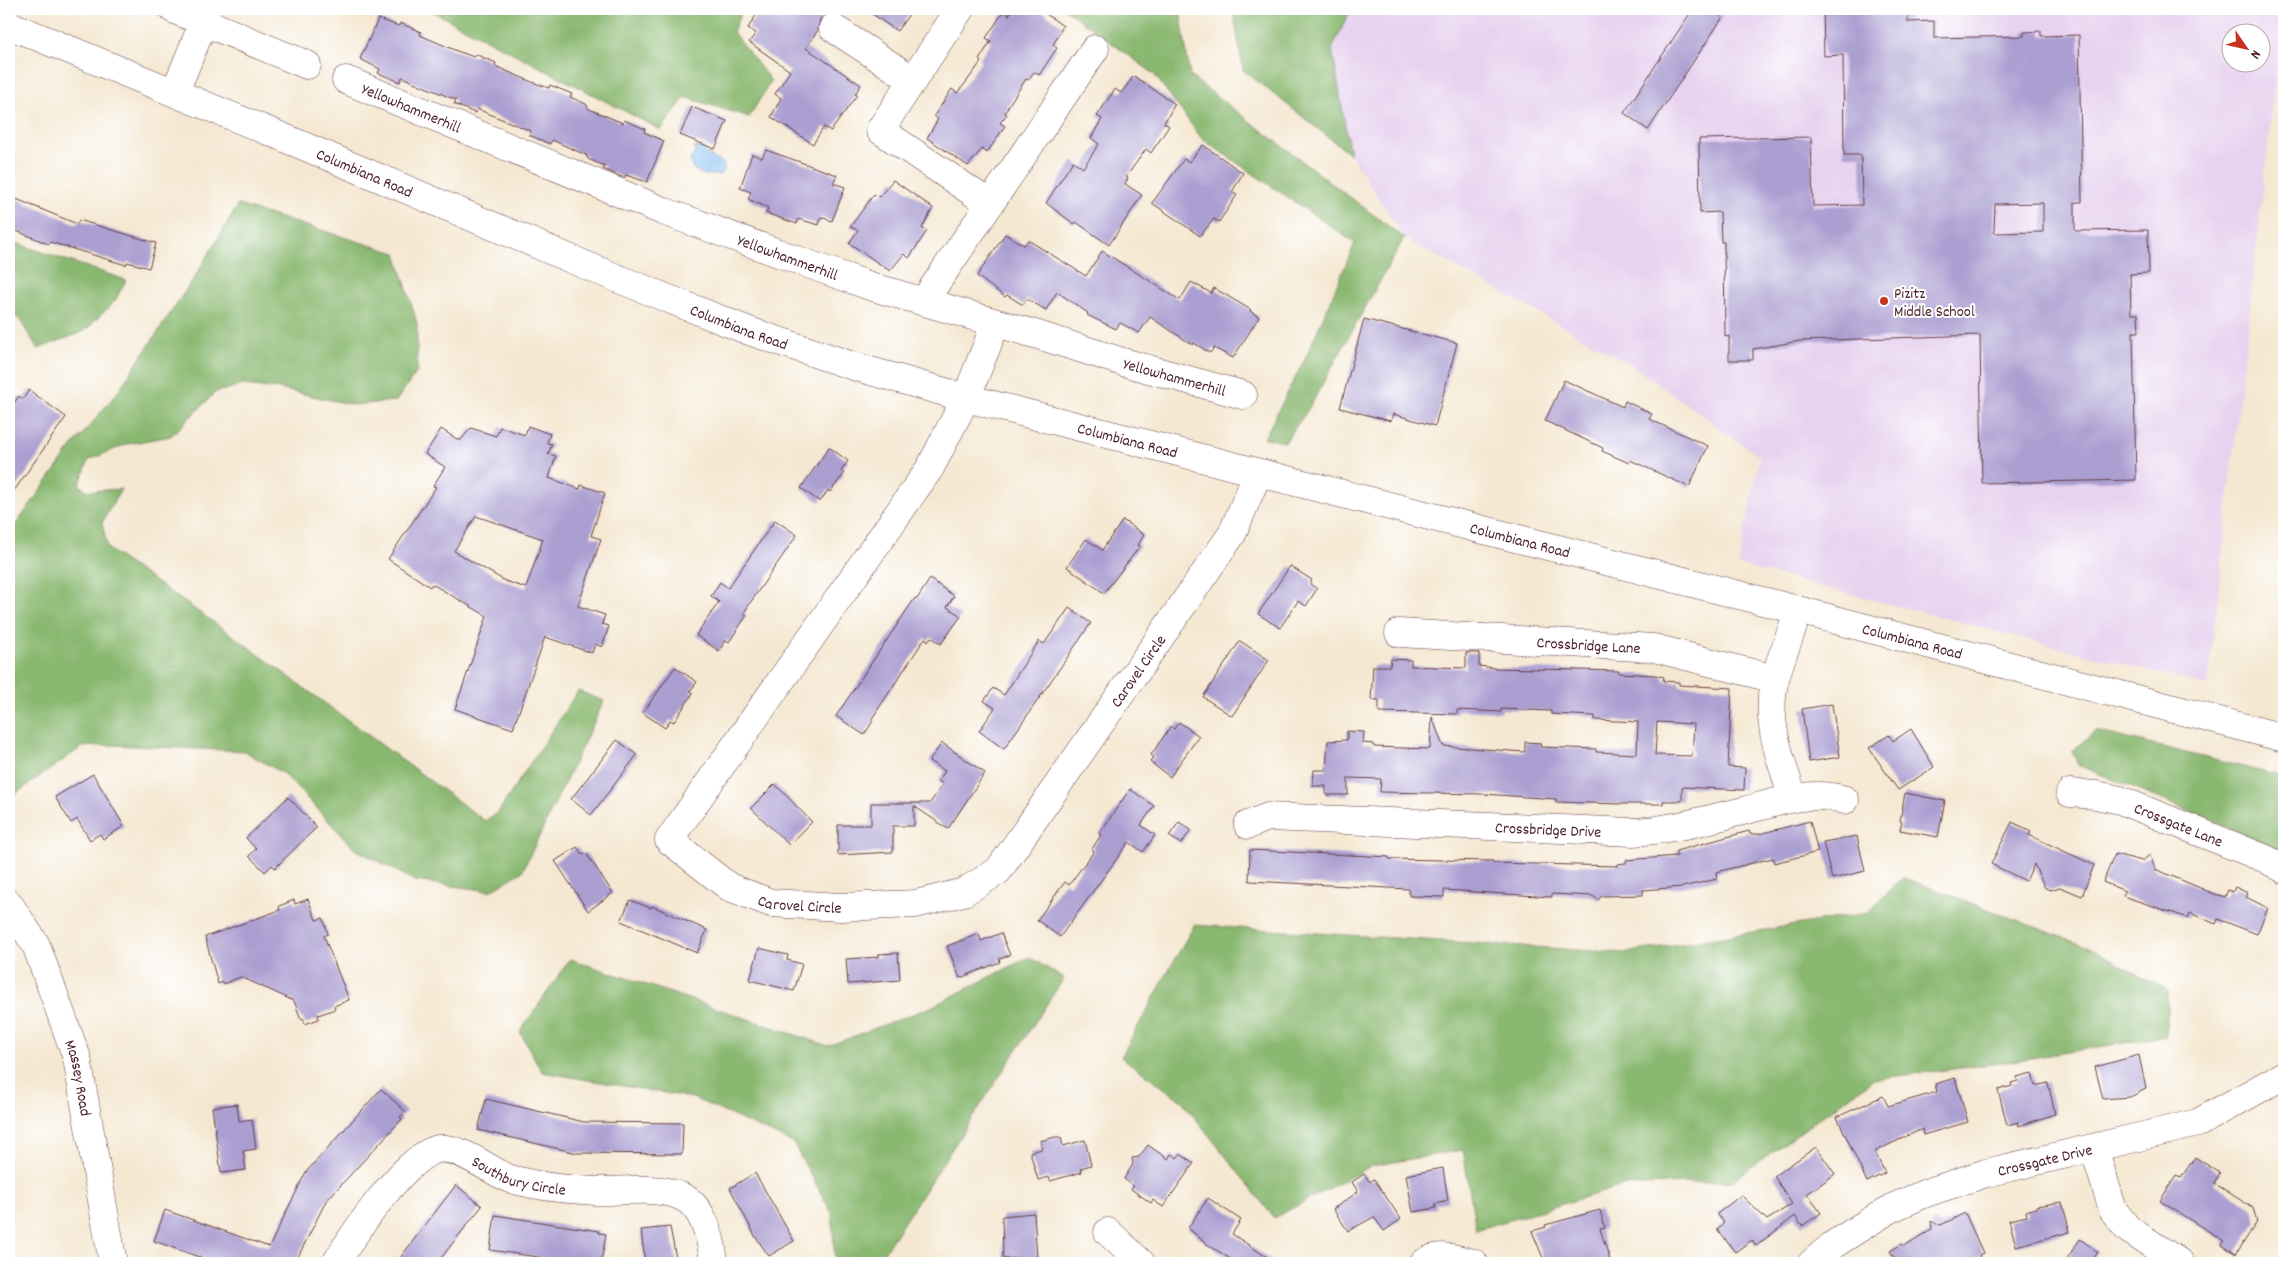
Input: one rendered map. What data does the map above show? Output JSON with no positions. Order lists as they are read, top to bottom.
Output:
{
  "streets": {
    "street": [
      "Yellowhammerhill",
      "Columbiana Road",
      "Crossbridge Lane",
      "Carovel Circle",
      "Crossgate Lane",
      "Crossbridge Drive",
      "Massey Road",
      "Crossgate Drive",
      "Southbury Circle"
    ]
  },
  "crossings": [
    ["Columbiana Road", "Carovel Circle"]
  ],
  "places": ["Pizitz Middle School"],
  "north": "bottom right"
}
